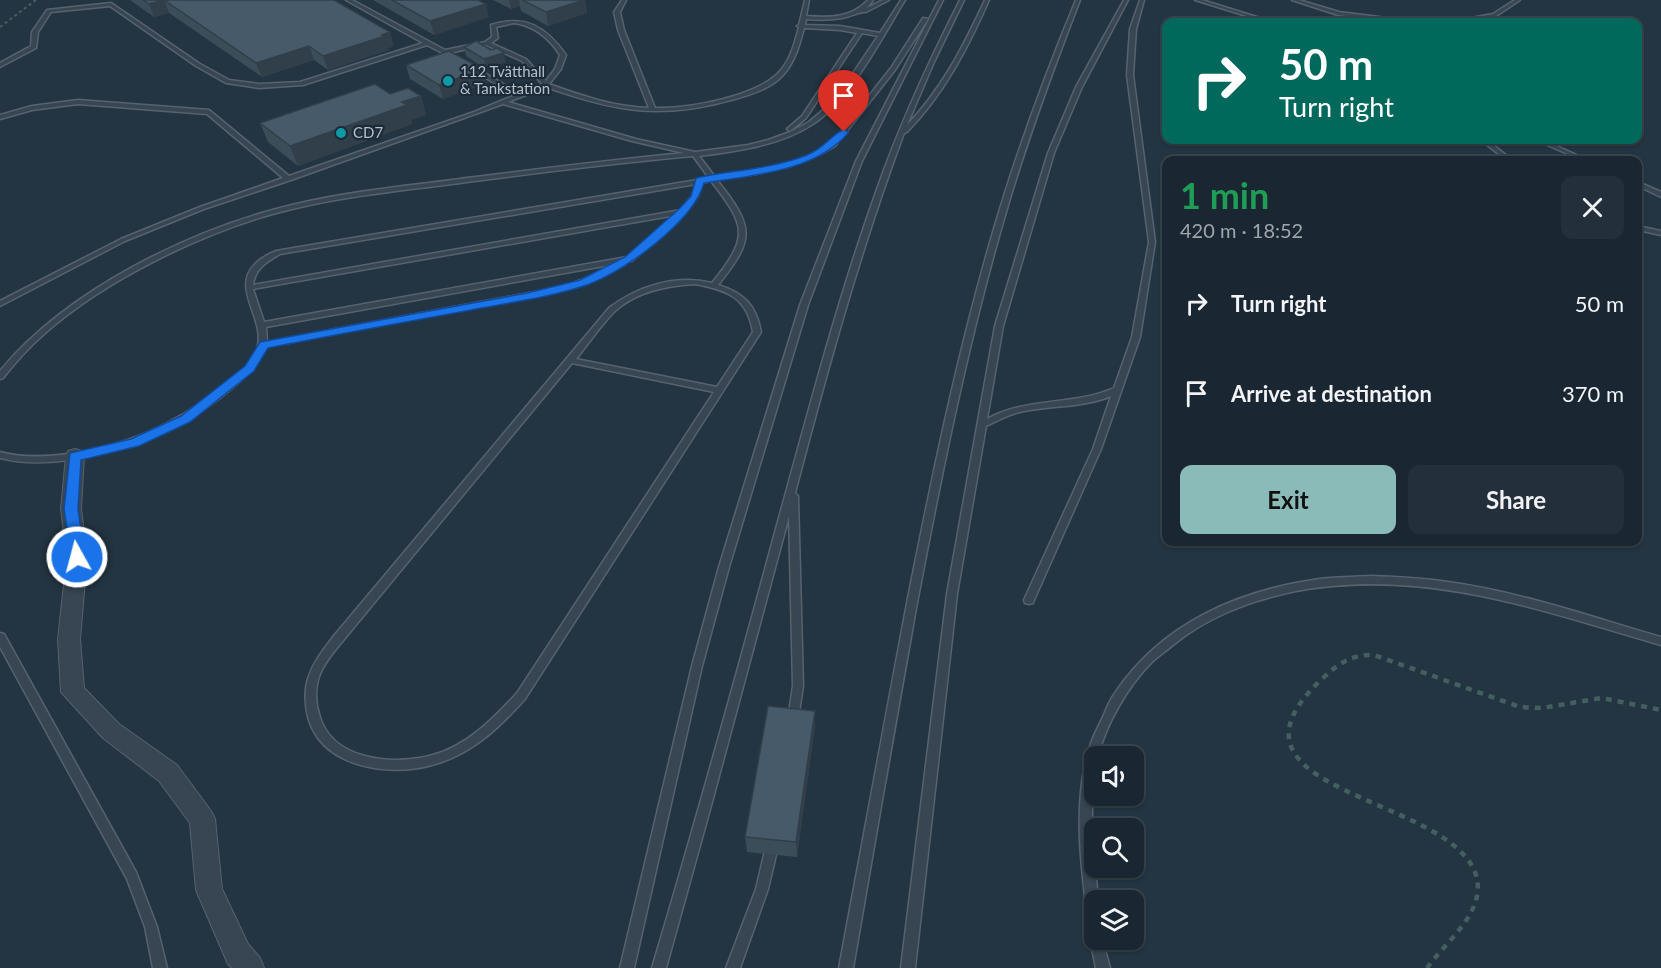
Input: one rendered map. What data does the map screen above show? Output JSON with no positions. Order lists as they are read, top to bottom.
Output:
{
  "places": ["112 Tvätthall & Tankstation", "CD7"],
  "page": {
    "turn": ["50 m", "Turn right"],
    "heading": ["1 min", "420 m · 18:52"],
    "list": [
      {
        "name": "Turn right",
        "value": "50 m"
      },
      {
        "name": "Arrive at destination",
        "value": "370 m"
      }
    ],
    "buttons": ["Exit", "Share"]
  }
}
